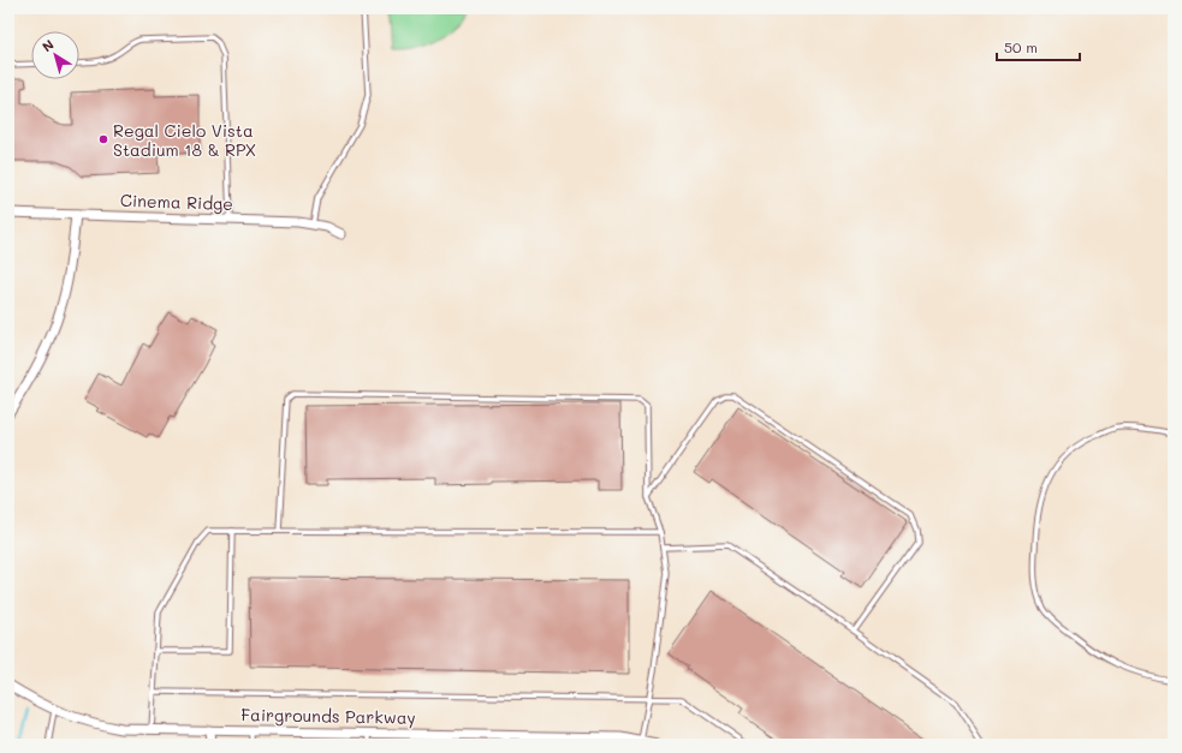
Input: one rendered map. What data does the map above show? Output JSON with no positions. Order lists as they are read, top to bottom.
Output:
{
  "streets": {
    "street": ["Cinema Ridge", "Fairgrounds Parkway"]
  },
  "places": ["Regal Cielo Vista Stadium 18 & RPX"],
  "scale_bar": "50 m",
  "north": "top left"
}
